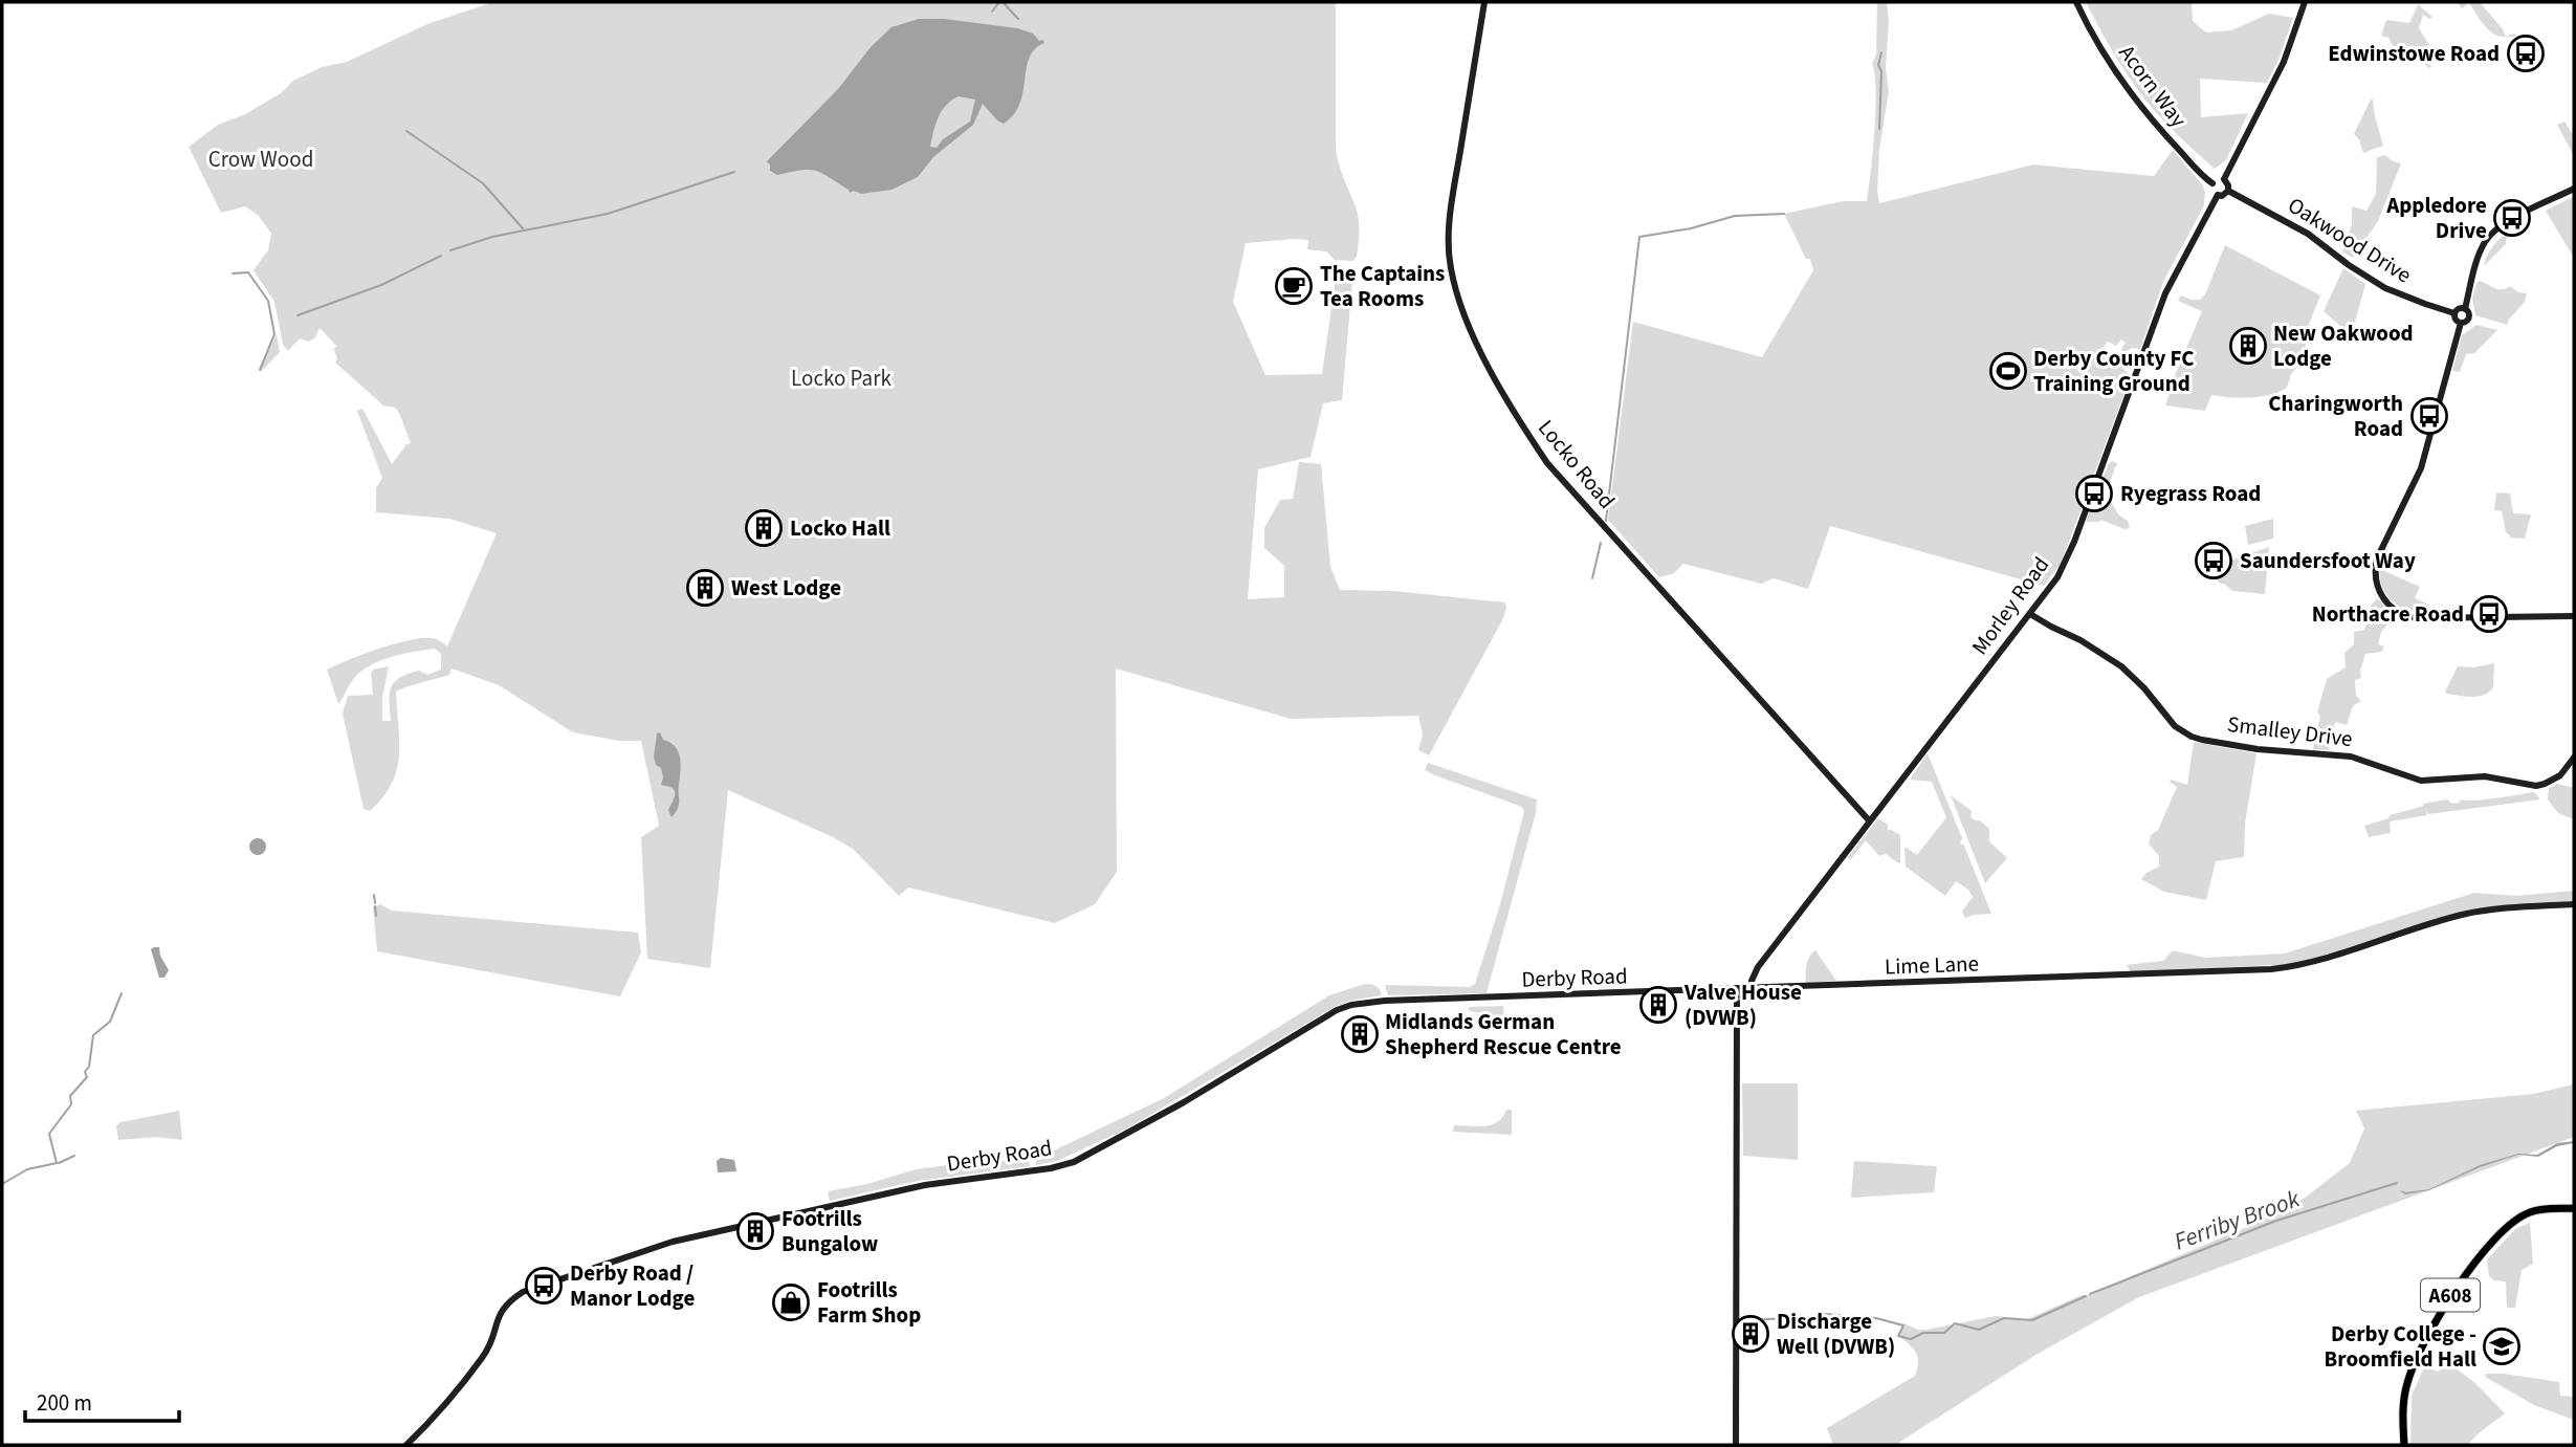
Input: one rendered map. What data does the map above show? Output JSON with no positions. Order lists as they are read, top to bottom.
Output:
{
  "streets": {
    "main road": ["A608"],
    "street": [
      "Acorn Way",
      "Oakwood Drive",
      "Locko Road",
      "Morley Road",
      "Smalley Drive",
      "Lime Lane",
      "Derby Road"
    ]
  },
  "crossings": [
    ["Acorn Way", "Oakwood Drive"],
    ["Acorn Way", "Morley Road"],
    ["Oakwood Drive", "Morley Road"],
    ["Locko Road", "Morley Road"],
    ["Morley Road", "Smalley Drive"],
    ["Morley Road", "Lime Lane"],
    ["Lime Lane", "Derby Road"]
  ],
  "water": ["Ferriby Brook"],
  "parks": ["Crow Wood", "Locko Park"],
  "places": {
    "bus stop": [
      "Edwinstowe Road",
      "Appledore Drive",
      "Charingworth Road",
      "Ryegrass Road",
      "Saundersfoot Way",
      "Northacre Road",
      "Derby Road / Manor Lodge"
    ],
    "cafe": ["The Captains Tea Rooms"],
    "building": [
      "New Oakwood Lodge",
      "Locko Hall",
      "West Lodge",
      "Valve House (DVWB)",
      "Midlands German Shepherd Rescue Centre",
      "Footrills Bungalow",
      "Discharge Well (DVWB)"
    ],
    "sports": ["Derby County FC Training Ground"],
    "shop": ["Footrills Farm Shop"],
    "school or university": ["Derby College - Broomfield Hall"]
  },
  "scale_bar": "200 m"
}
